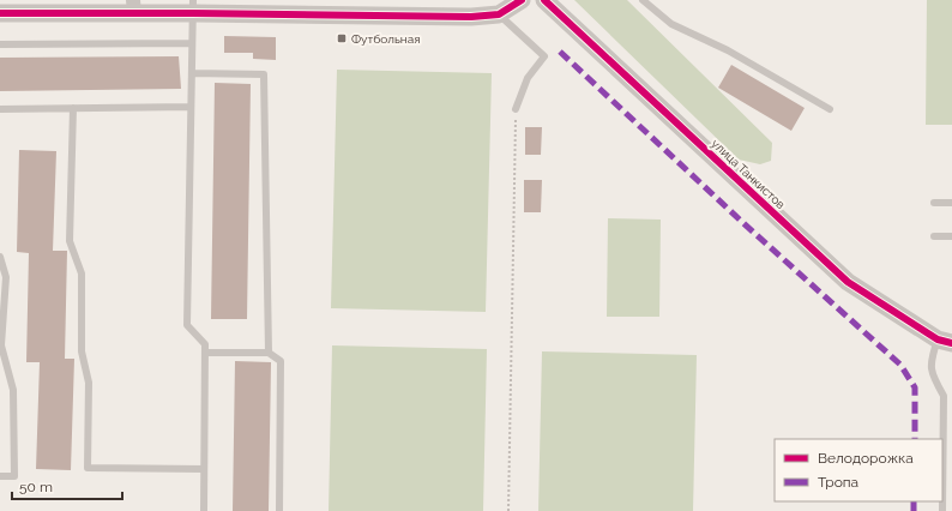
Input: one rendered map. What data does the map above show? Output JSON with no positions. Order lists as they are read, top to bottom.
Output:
{
  "streets": {
    "street": ["улица Танкистов"]
  },
  "places": {
    "transit": ["Футбольная"]
  },
  "legend": ["Велодорожка", "Тропа"],
  "scale_bar": "50 m"
}
